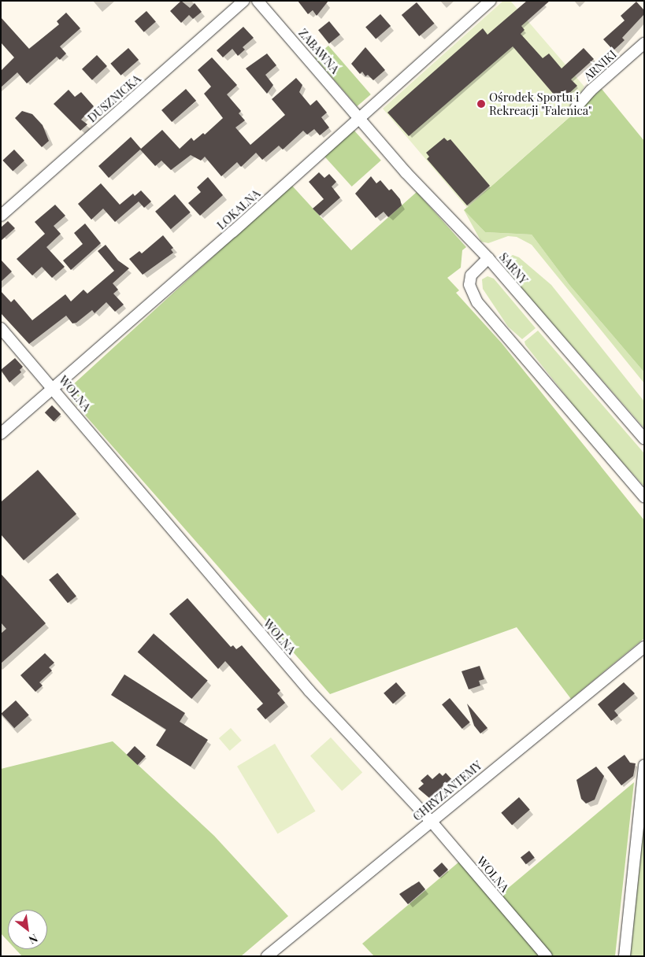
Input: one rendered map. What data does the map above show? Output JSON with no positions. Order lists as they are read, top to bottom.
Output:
{
  "streets": {
    "street": [
      "ZABAWNA",
      "ARNIKI",
      "DUSZNICKA",
      "LOKALNA",
      "SARNY",
      "WOLNA",
      "CHRYZANTEMY"
    ]
  },
  "crossings": [
    ["ZABAWNA", "LOKALNA"],
    ["ZABAWNA", "SARNY"],
    ["LOKALNA", "SARNY"],
    ["LOKALNA", "WOLNA"],
    ["WOLNA", "CHRYZANTEMY"]
  ],
  "places": ["Ośrodek Sportu i Rekreacji \"Falenica\""],
  "north": "bottom right"
}
